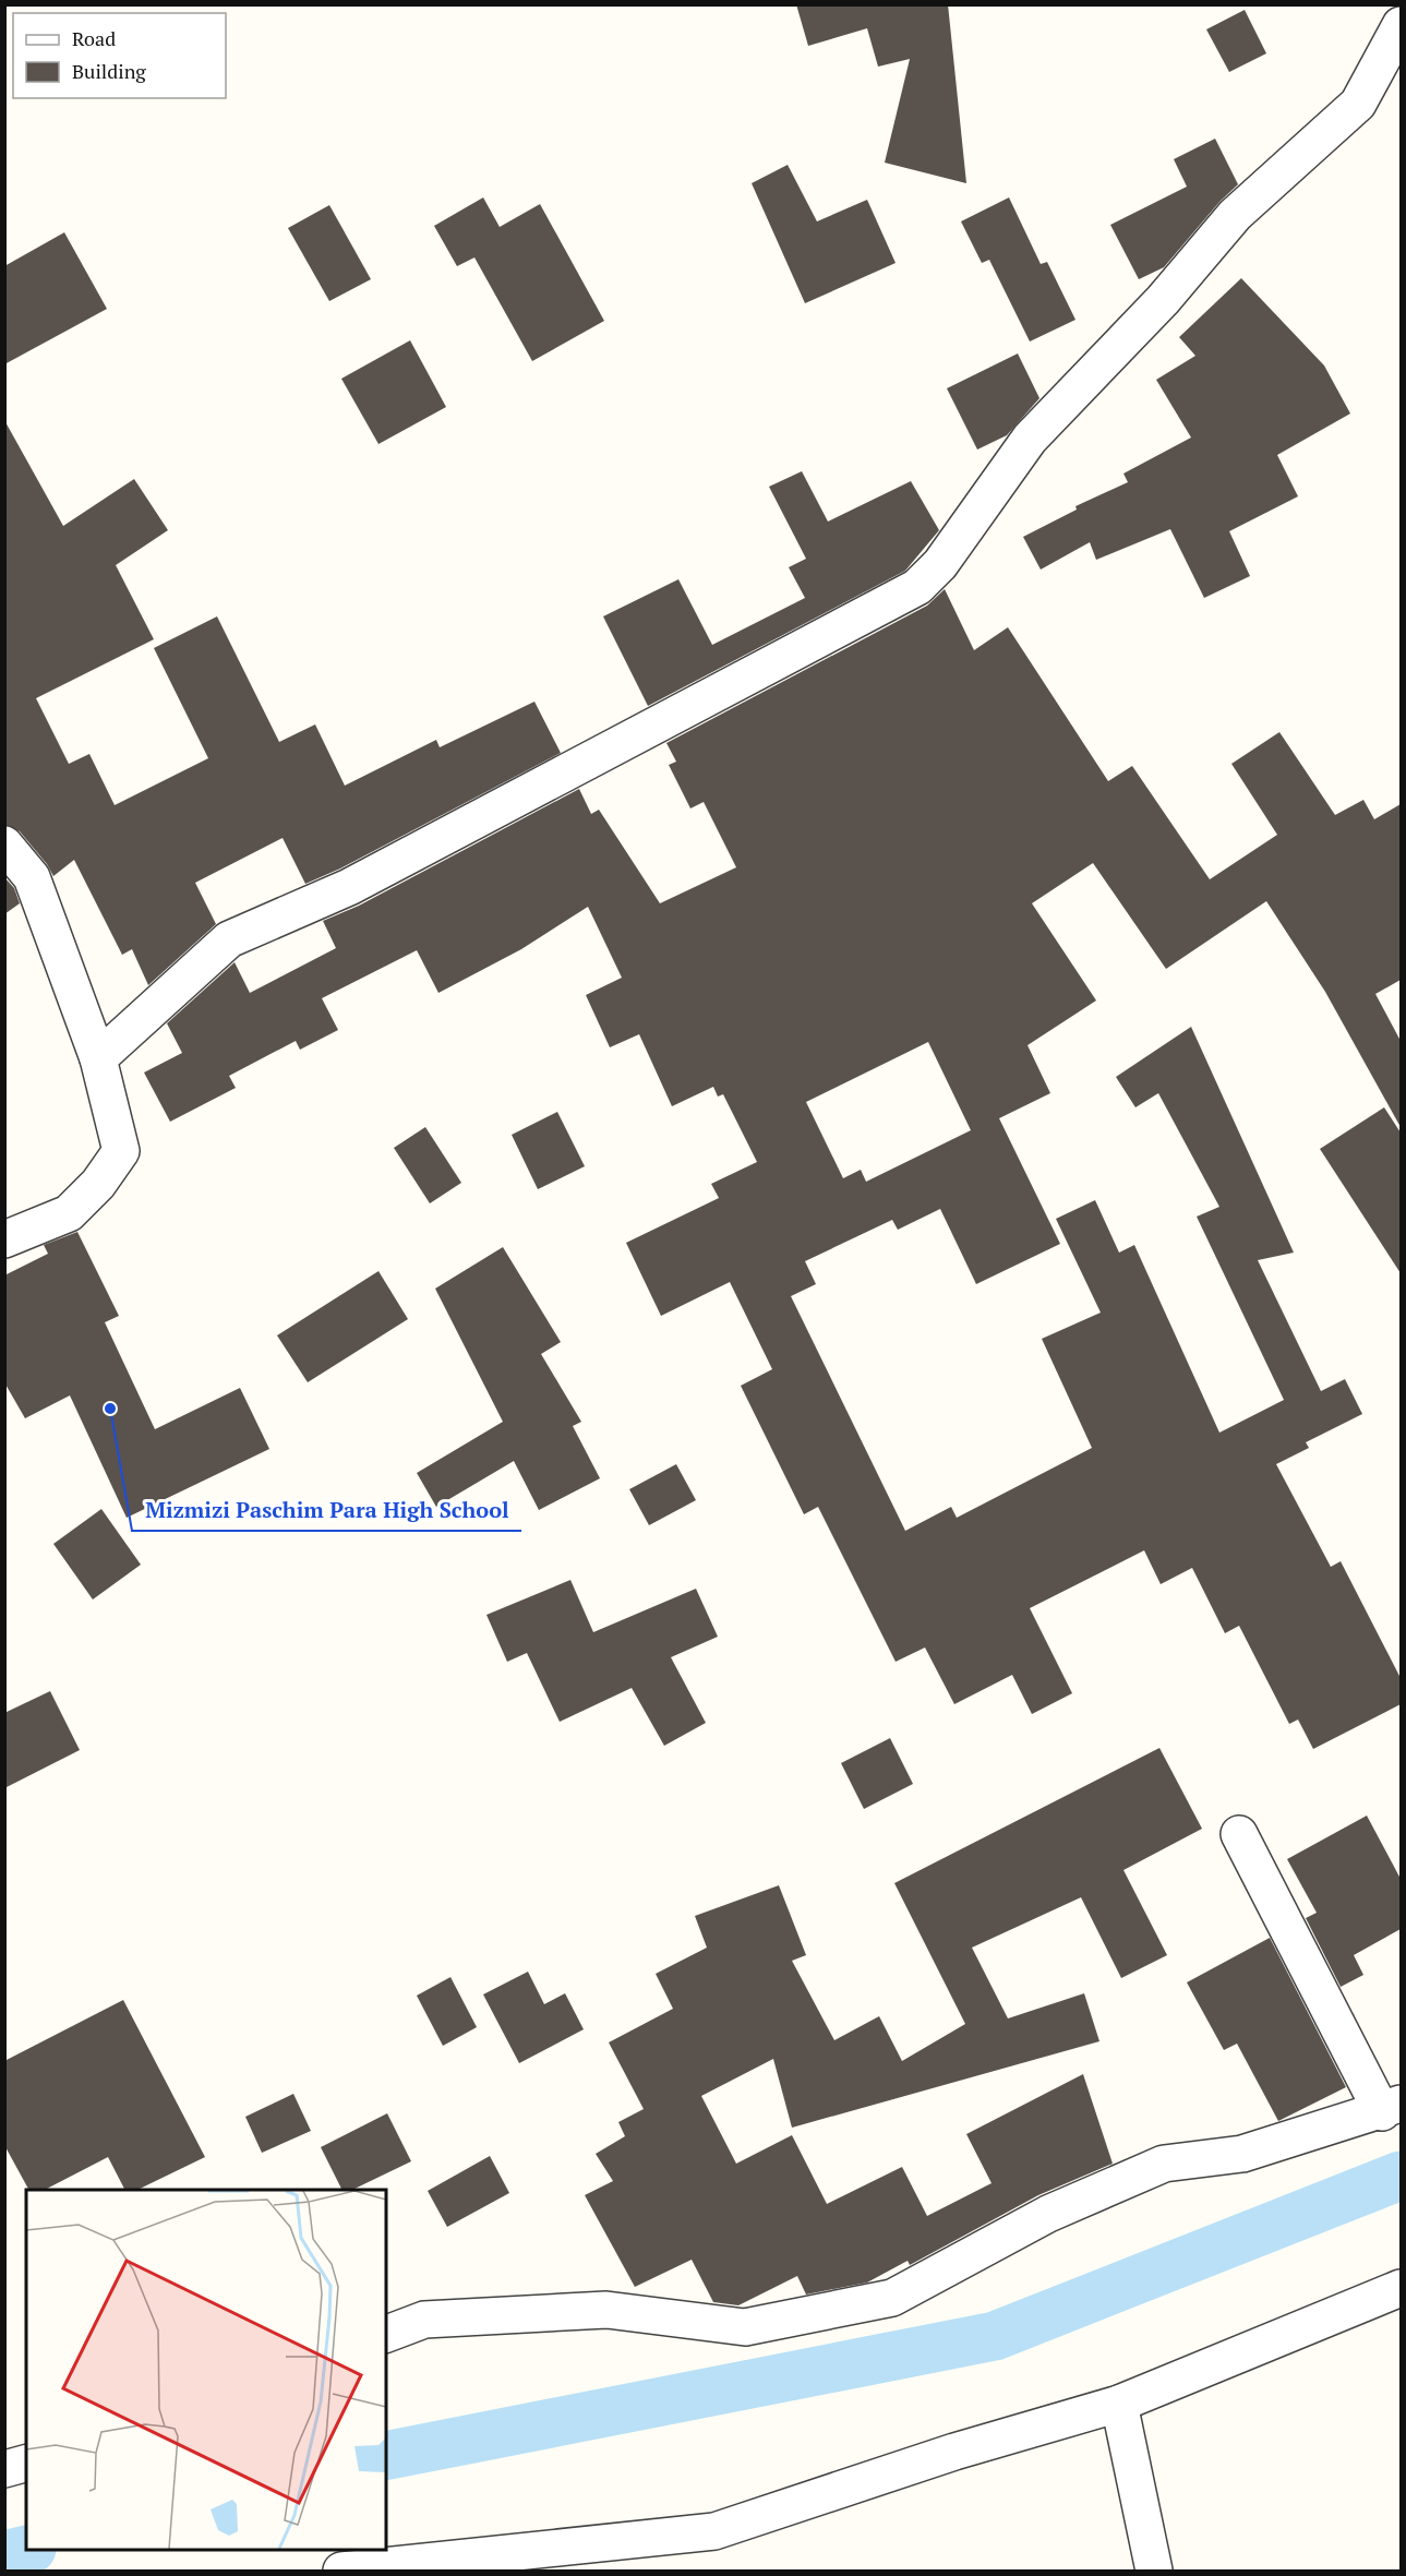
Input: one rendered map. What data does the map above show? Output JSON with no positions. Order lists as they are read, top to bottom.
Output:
{
  "places": ["Mizmizi Paschim Para High School"],
  "legend": ["Road", "Building"]
}
